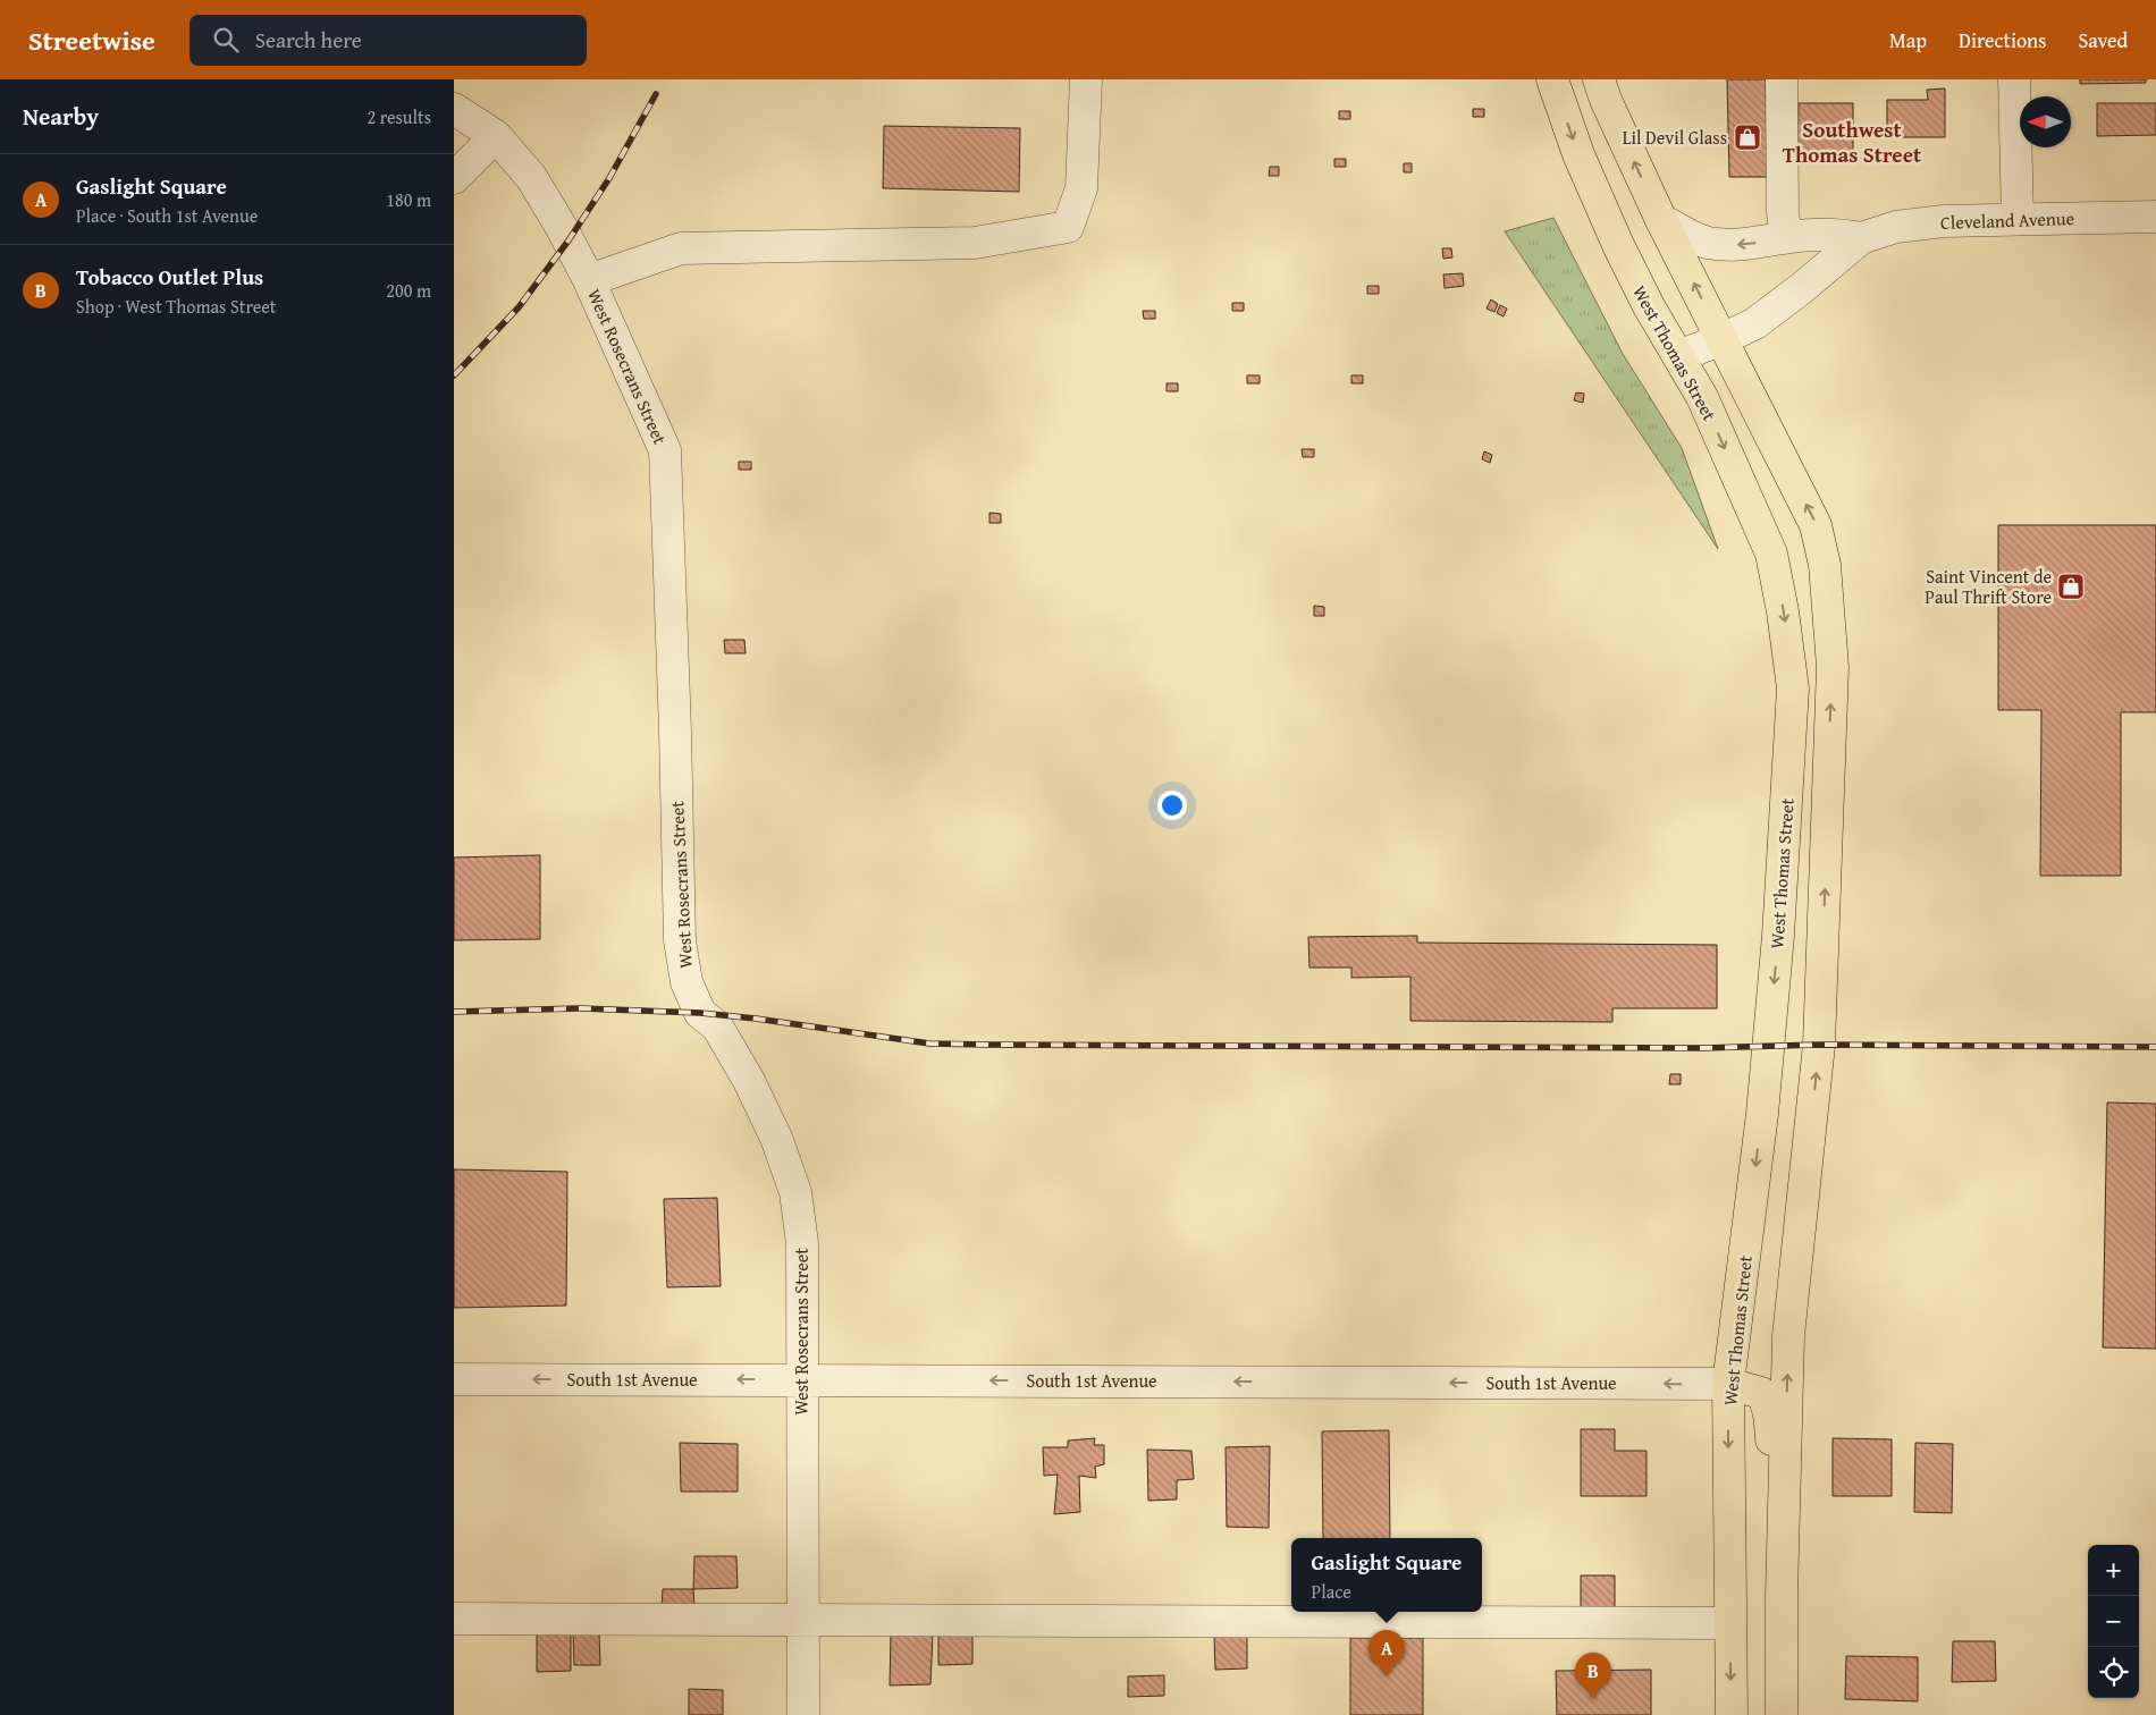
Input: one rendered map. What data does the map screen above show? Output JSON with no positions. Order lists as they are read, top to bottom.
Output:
{
  "streets": {
    "main road": ["West Thomas Street"],
    "street": ["Cleveland Avenue", "West Rosecrans Street", "South 1st Avenue"]
  },
  "crossings": [
    ["Cleveland Avenue", "West Thomas Street"],
    ["West Thomas Street", "South 1st Avenue"],
    ["West Rosecrans Street", "South 1st Avenue"]
  ],
  "districts": ["Southwest Thomas Street"],
  "places": {
    "shop": ["Lil Devil Glass", "Saint Vincent de Paul Thrift Store"]
  },
  "north": "left",
  "page": {
    "header": "Streetwise",
    "search": "Search here",
    "nav": ["Map", "Directions", "Saved"],
    "heading": ["Nearby", "2 results"],
    "list": [
      {
        "mark": "A",
        "name": "Gaslight Square",
        "note": "Place · South 1st Avenue",
        "value": "180 m"
      },
      {
        "mark": "B",
        "name": "Tobacco Outlet Plus",
        "note": "Shop · West Thomas Street",
        "value": "200 m"
      }
    ],
    "popup": ["Gaslight Square", "Place"],
    "map_buttons": ["+", "−"],
    "pins": ["A", "B"]
  }
}
